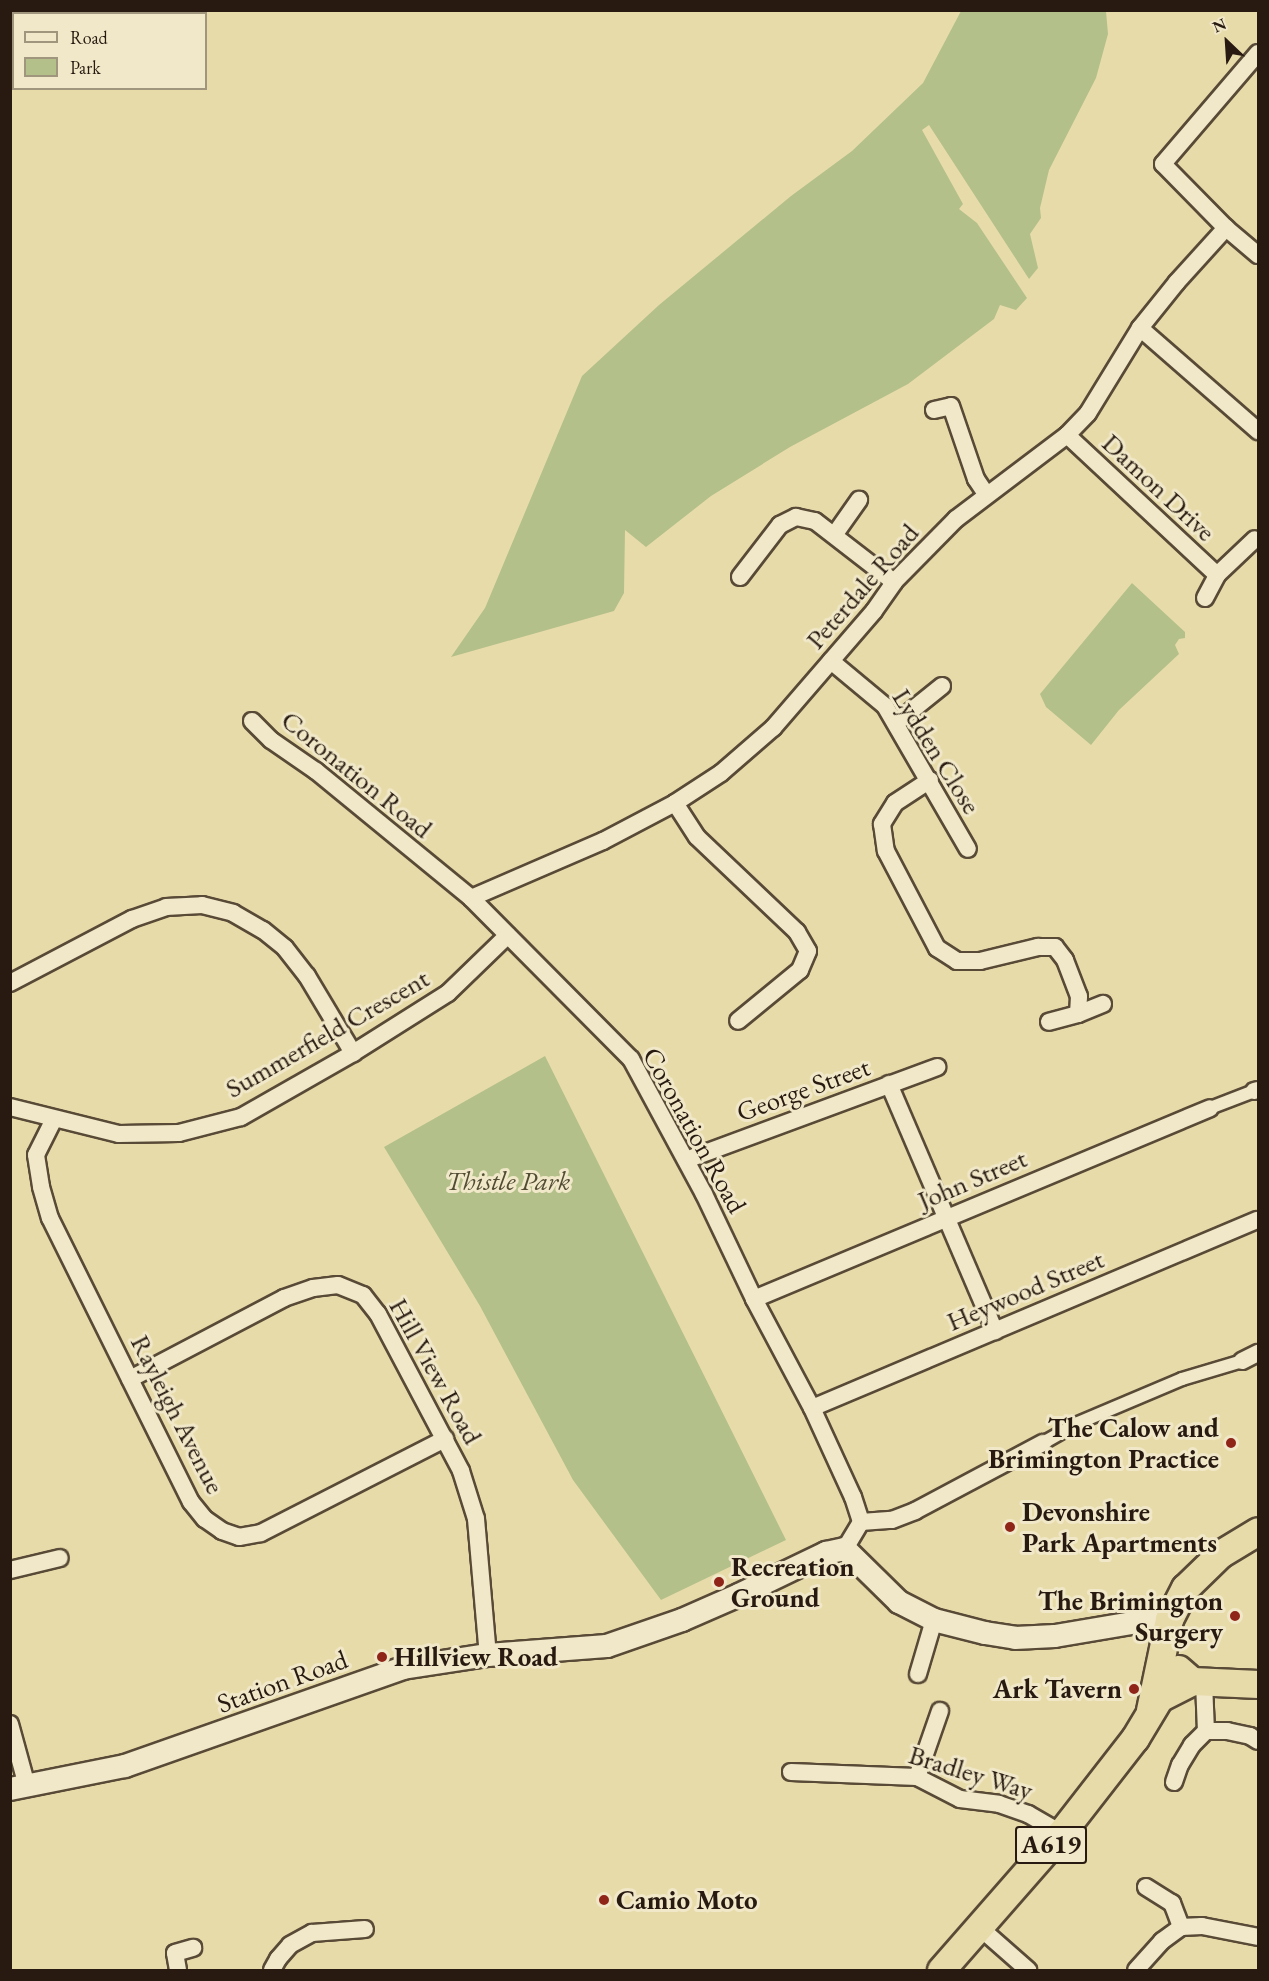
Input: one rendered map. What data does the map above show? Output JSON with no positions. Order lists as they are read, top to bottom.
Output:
{
  "streets": {
    "highway": ["A619"],
    "main road": ["Station Road"],
    "street": [
      "Damon Drive",
      "Peterdale Road",
      "Lydden Close",
      "Coronation Road",
      "Summerfield Crescent",
      "George Street",
      "John Street",
      "Heywood Street",
      "Hill View Road",
      "Rayleigh Avenue",
      "Bradley Way"
    ]
  },
  "crossings": [
    ["Damon Drive", "Peterdale Road"],
    ["Peterdale Road", "Lydden Close"],
    ["Peterdale Road", "Coronation Road"],
    ["Coronation Road", "Summerfield Crescent"],
    ["Coronation Road", "George Street"],
    ["Coronation Road", "John Street"],
    ["Coronation Road", "Heywood Street"],
    ["Summerfield Crescent", "Rayleigh Avenue"],
    ["Hill View Road", "Rayleigh Avenue"],
    ["Hill View Road", "Station Road"],
    ["Bradley Way", "A619"]
  ],
  "parks": ["Thistle Park"],
  "places": [
    "The Calow and Brimington Practice",
    "Devonshire Park Apartments",
    "Recreation Ground",
    "The Brimington Surgery",
    "Hillview Road",
    "Ark Tavern",
    "Camio Moto"
  ],
  "legend": ["Road", "Park"],
  "north": "top left"
}
